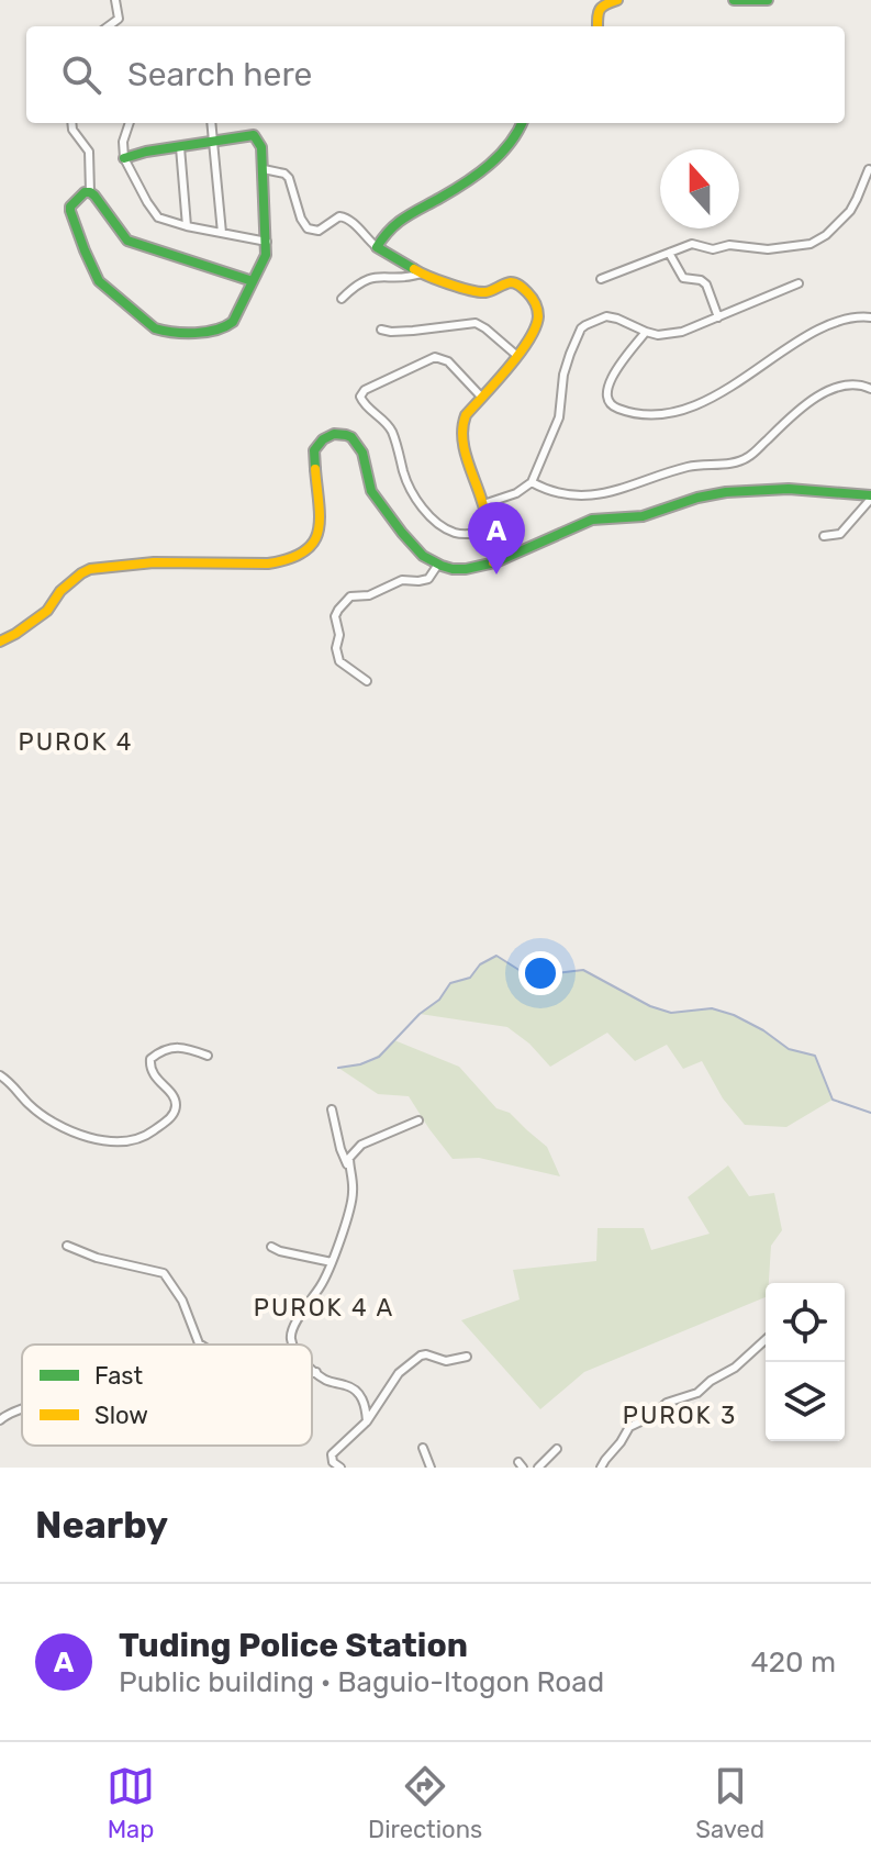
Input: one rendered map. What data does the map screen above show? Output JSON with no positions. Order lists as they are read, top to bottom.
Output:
{
  "districts": ["PUROK 4", "PUROK 4 A", "PUROK 3"],
  "legend": ["Fast", "Slow"],
  "north": "top",
  "page": {
    "search": "Search here",
    "pins": "A",
    "heading": "Nearby",
    "list": [
      {
        "mark": "A",
        "name": "Tuding Police Station",
        "note": "Public building · Baguio-Itogon Road",
        "value": "420 m"
      }
    ],
    "nav": ["Map", "Directions", "Saved"]
  }
}
